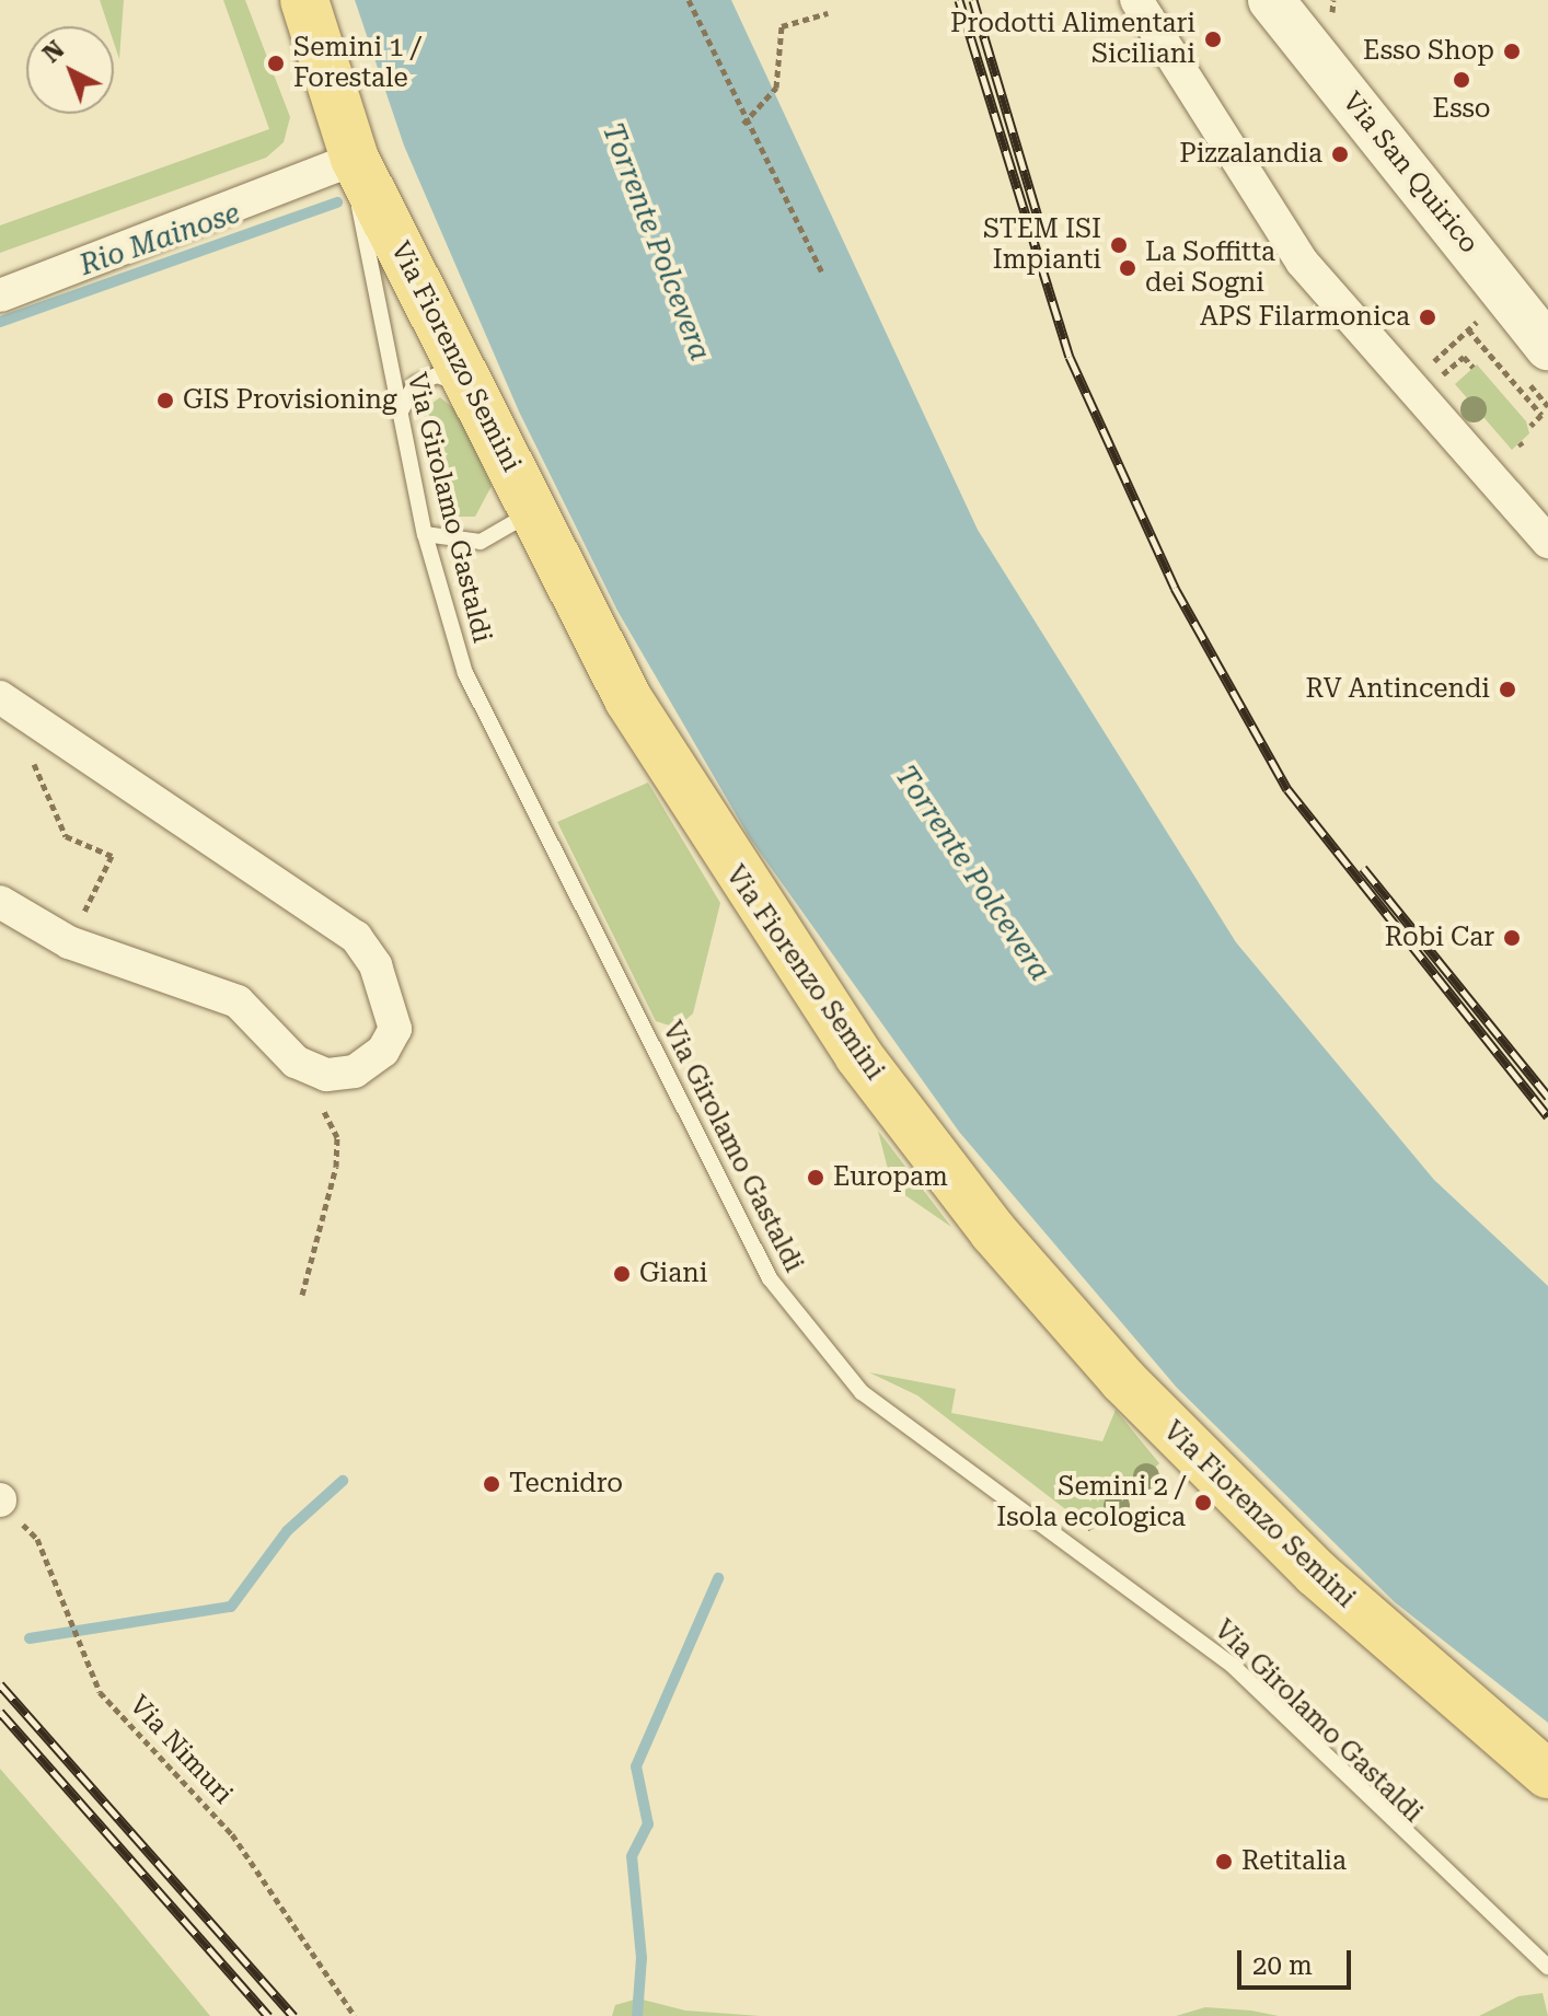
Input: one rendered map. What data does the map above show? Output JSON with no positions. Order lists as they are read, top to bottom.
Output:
{
  "streets": {
    "main road": ["Via San Quirico", "Via Fiorenzo Semini"],
    "lane": ["Via Girolamo Gastaldi"],
    "path": ["Via Nimuri"]
  },
  "crossings": [
    ["Via Fiorenzo Semini", "Via Girolamo Gastaldi"]
  ],
  "water": ["Rio Mainose", "Torrente Polcevera"],
  "places": [
    "Prodotti Alimentari Siciliani",
    "Esso Shop",
    "Semini 1 / Forestale",
    "Esso",
    "Pizzalandia",
    "STEM ISI Impianti",
    "La Soffitta dei Sogni",
    "APS Filarmonica",
    "GIS Provisioning",
    "RV Antincendi",
    "Robi Car",
    "Europam",
    "Giani",
    "Tecnidro",
    "Semini 2 / Isola ecologica",
    "Retitalia"
  ],
  "scale_bar": "20 m",
  "north": "top left"
}
